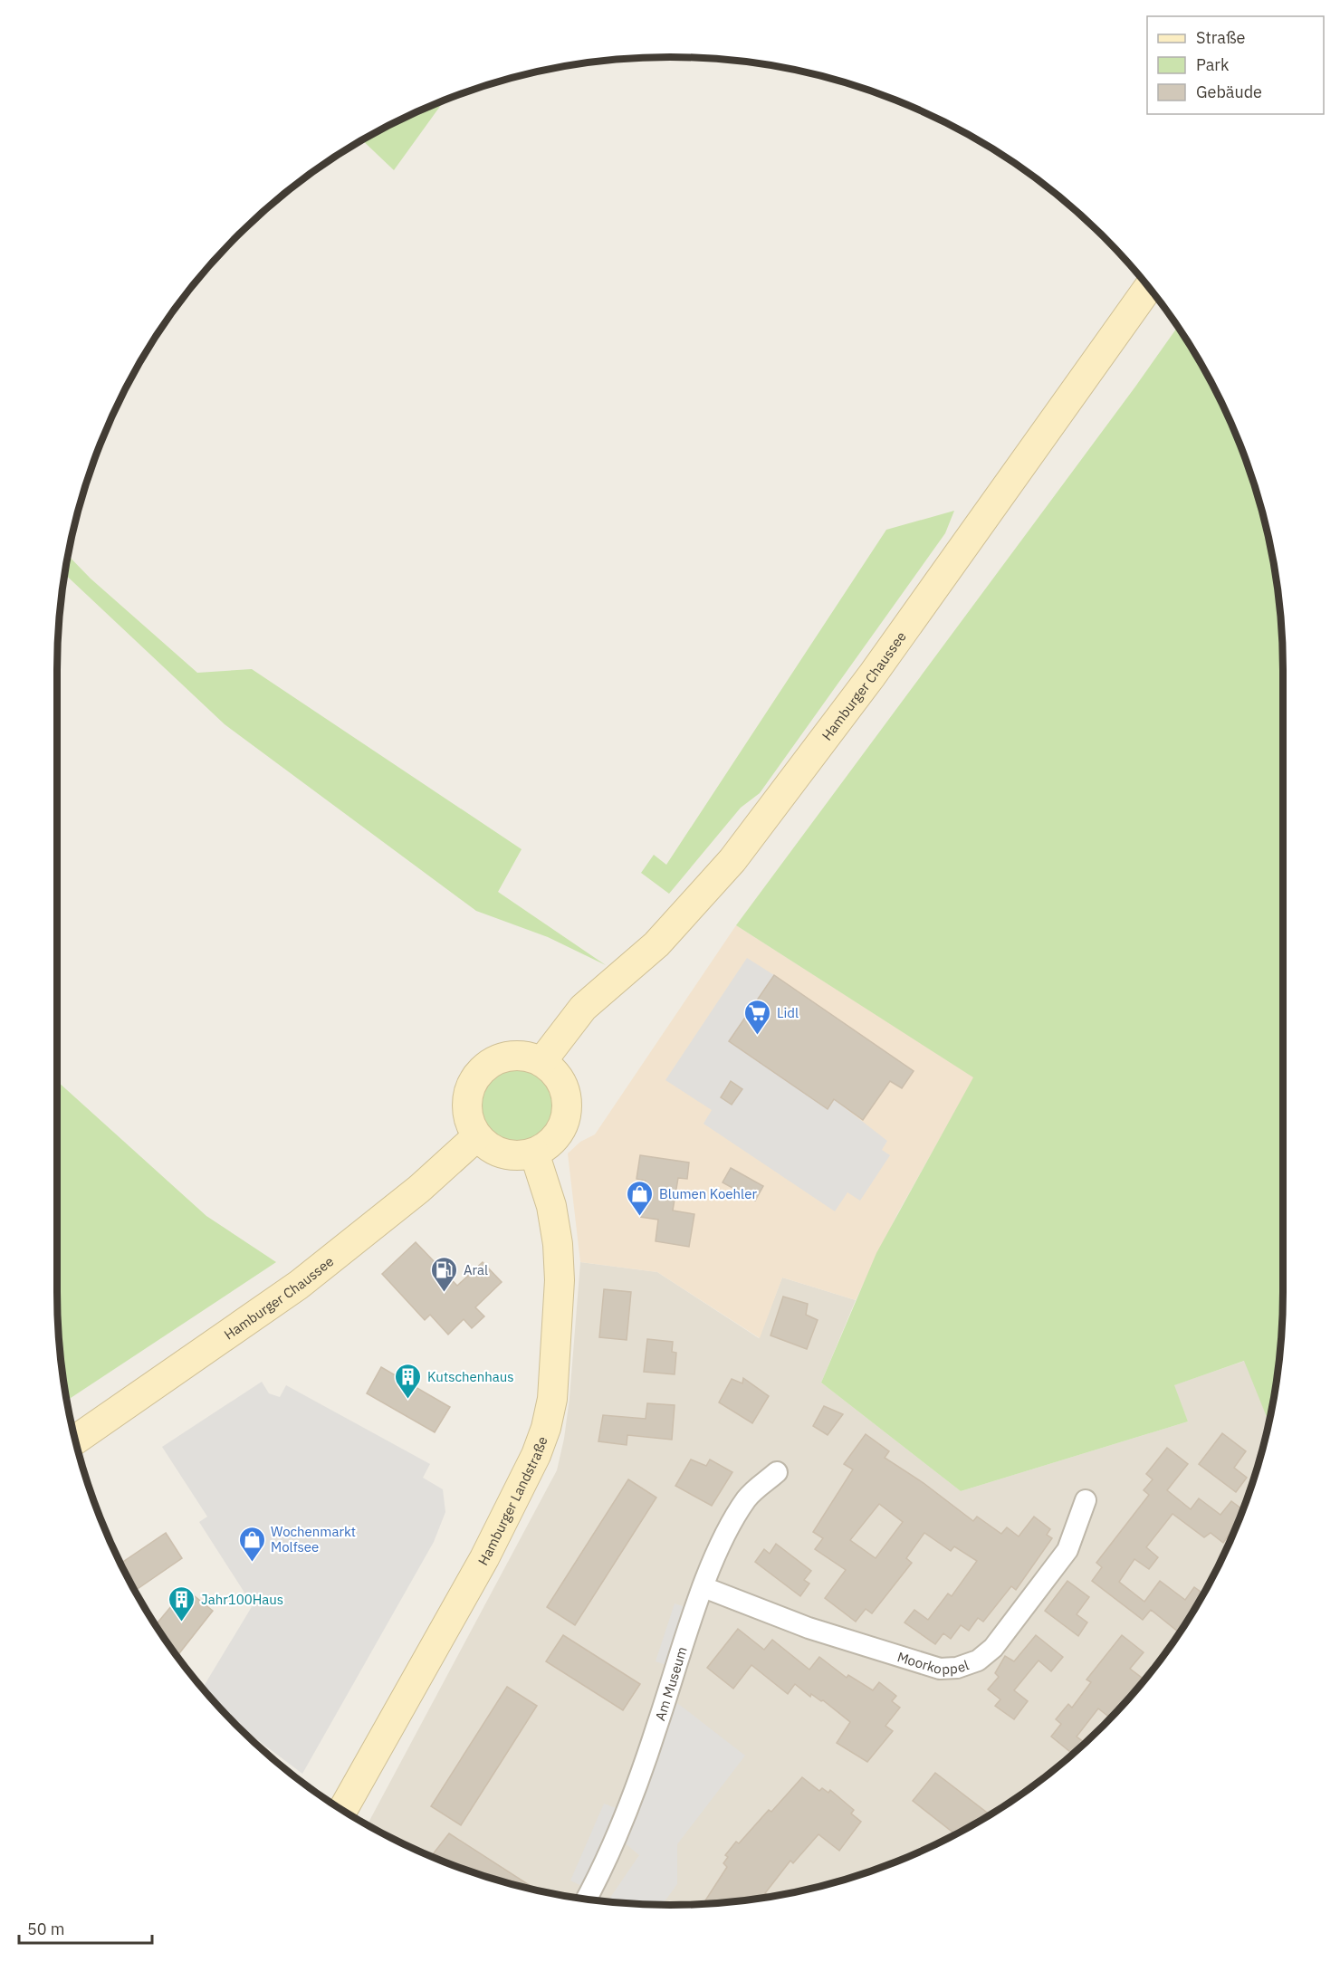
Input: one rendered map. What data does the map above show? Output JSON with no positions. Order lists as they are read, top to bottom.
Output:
{
  "streets": {
    "main road": ["Hamburger Chaussee", "Hamburger Landstraße"],
    "street": ["Moorkoppel", "Am Museum"]
  },
  "crossings": [
    ["Hamburger Chaussee", "Hamburger Landstraße"],
    ["Moorkoppel", "Am Museum"]
  ],
  "places": {
    "supermarket": ["Lidl"],
    "shop": ["Blumen Koehler", "Wochenmarkt Molfsee"],
    "fuel station": ["Aral"],
    "building": ["Kutschenhaus", "Jahr100Haus"]
  },
  "legend": ["Straße", "Park", "Gebäude"],
  "scale_bar": "50 m"
}
